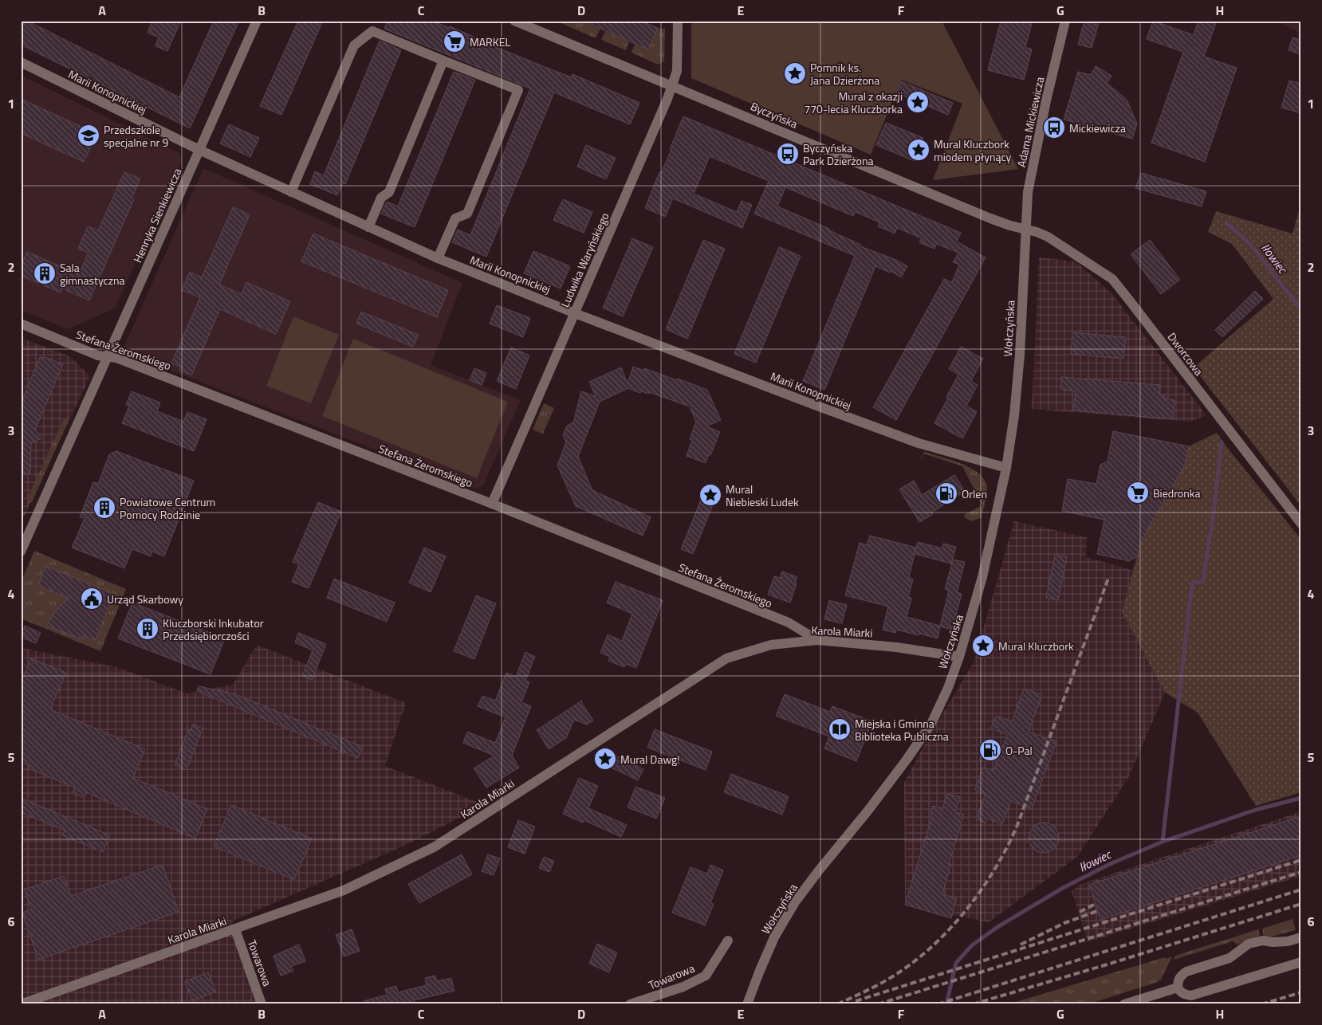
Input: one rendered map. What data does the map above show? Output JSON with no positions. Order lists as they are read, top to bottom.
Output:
{
  "streets": {
    "street": [
      "Marii Konopnickiej",
      "Byczyńska",
      "Adama Mickiewicza",
      "Henryka Sienkiewicza",
      "Ludwika Waryńskiego",
      "Wołczyńska",
      "Stefana Żeromskiego",
      "Dworcowa",
      "Karola Miarki",
      "Towarowa"
    ]
  },
  "crossings": [
    ["Marii Konopnickiej", "Henryka Sienkiewicza"],
    ["Marii Konopnickiej", "Ludwika Waryńskiego"],
    ["Marii Konopnickiej", "Wołczyńska"],
    ["Byczyńska", "Adama Mickiewicza"],
    ["Byczyńska", "Ludwika Waryńskiego"],
    ["Byczyńska", "Wołczyńska"],
    ["Byczyńska", "Dworcowa"],
    ["Adama Mickiewicza", "Wołczyńska"],
    ["Adama Mickiewicza", "Dworcowa"],
    ["Henryka Sienkiewicza", "Stefana Żeromskiego"],
    ["Ludwika Waryńskiego", "Stefana Żeromskiego"],
    ["Wołczyńska", "Dworcowa"],
    ["Wołczyńska", "Karola Miarki"],
    ["Stefana Żeromskiego", "Karola Miarki"],
    ["Karola Miarki", "Towarowa"]
  ],
  "water": ["Iłowiec"],
  "places": {
    "supermarket": ["MARKEL", "Biedronka"],
    "place": [
      "Pomnik ks. Jana Dzierżona",
      "Mural z okazji 770-lecia Kluczborka",
      "Mural Kluczbork miodem płynący",
      "Mural Niebieski Ludek",
      "Mural Kluczbork",
      "Mural Dawg!"
    ],
    "bus stop": ["Mickiewicza", "Byczyńska Park Dzierżona"],
    "school or university": ["Przedszkole specjalne nr 9"],
    "building": ["Sala gimnastyczna", "Powiatowe Centrum Pomocy Rodzinie", "Kluczborski Inkubator Przedsiębiorczości"],
    "fuel station": ["Orlen", "O-Pal"],
    "public building": ["Urząd Skarbowy"],
    "library": ["Miejska i Gminna Biblioteka Publiczna"]
  },
  "grid": {
    "columns": [
      "A",
      "B",
      "C",
      "D",
      "E",
      "F",
      "G",
      "H"
    ],
    "rows": [
      "1",
      "2",
      "3",
      "4",
      "5",
      "6"
    ]
  }
}
